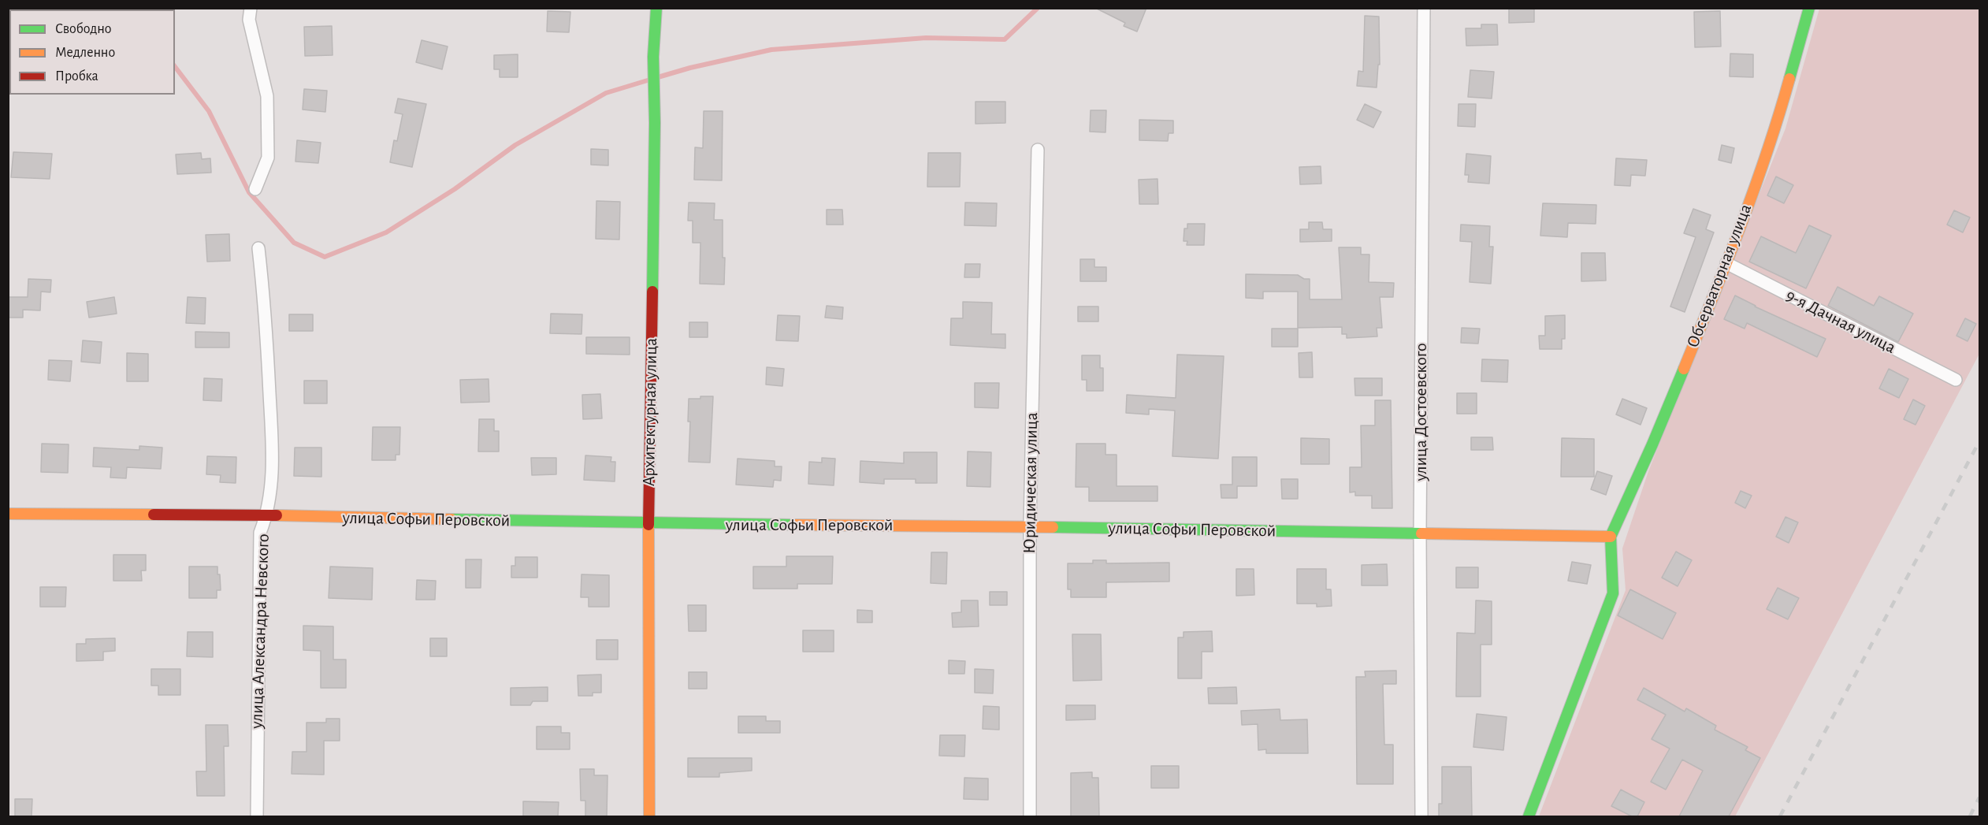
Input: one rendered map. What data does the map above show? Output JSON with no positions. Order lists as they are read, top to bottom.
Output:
{
  "streets": {
    "street": [
      "Обсерваторная улица",
      "9-я Дачная улица",
      "Архитектурная улица",
      "улица Достоевского",
      "Юридическая улица",
      "улица Софьи Перовской",
      "улица Александра Невского"
    ]
  },
  "crossings": [
    ["Обсерваторная улица", "9-я Дачная улица"],
    ["Обсерваторная улица", "улица Софьи Перовской"],
    ["Архитектурная улица", "улица Софьи Перовской"],
    ["улица Достоевского", "улица Софьи Перовской"],
    ["Юридическая улица", "улица Софьи Перовской"],
    ["улица Софьи Перовской", "улица Александра Невского"]
  ],
  "legend": ["Свободно", "Медленно", "Пробка"]
}
